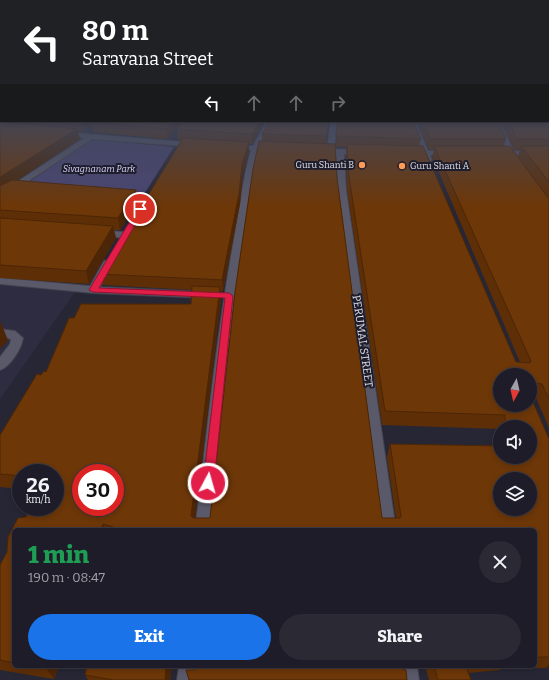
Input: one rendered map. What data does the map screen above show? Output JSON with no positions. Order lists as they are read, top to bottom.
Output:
{
  "streets": {
    "street": ["PERUMAL STREET"]
  },
  "parks": ["Sivagnanam Park"],
  "places": ["Guru Shanti B", "Guru Shanti A"],
  "north": "bottom",
  "page": {
    "turn": ["80 m", "Saravana Street"],
    "speed": "26 km/h",
    "limit": "30",
    "heading": ["1 min", "190 m · 08:47"],
    "buttons": ["Exit", "Share"]
  }
}
